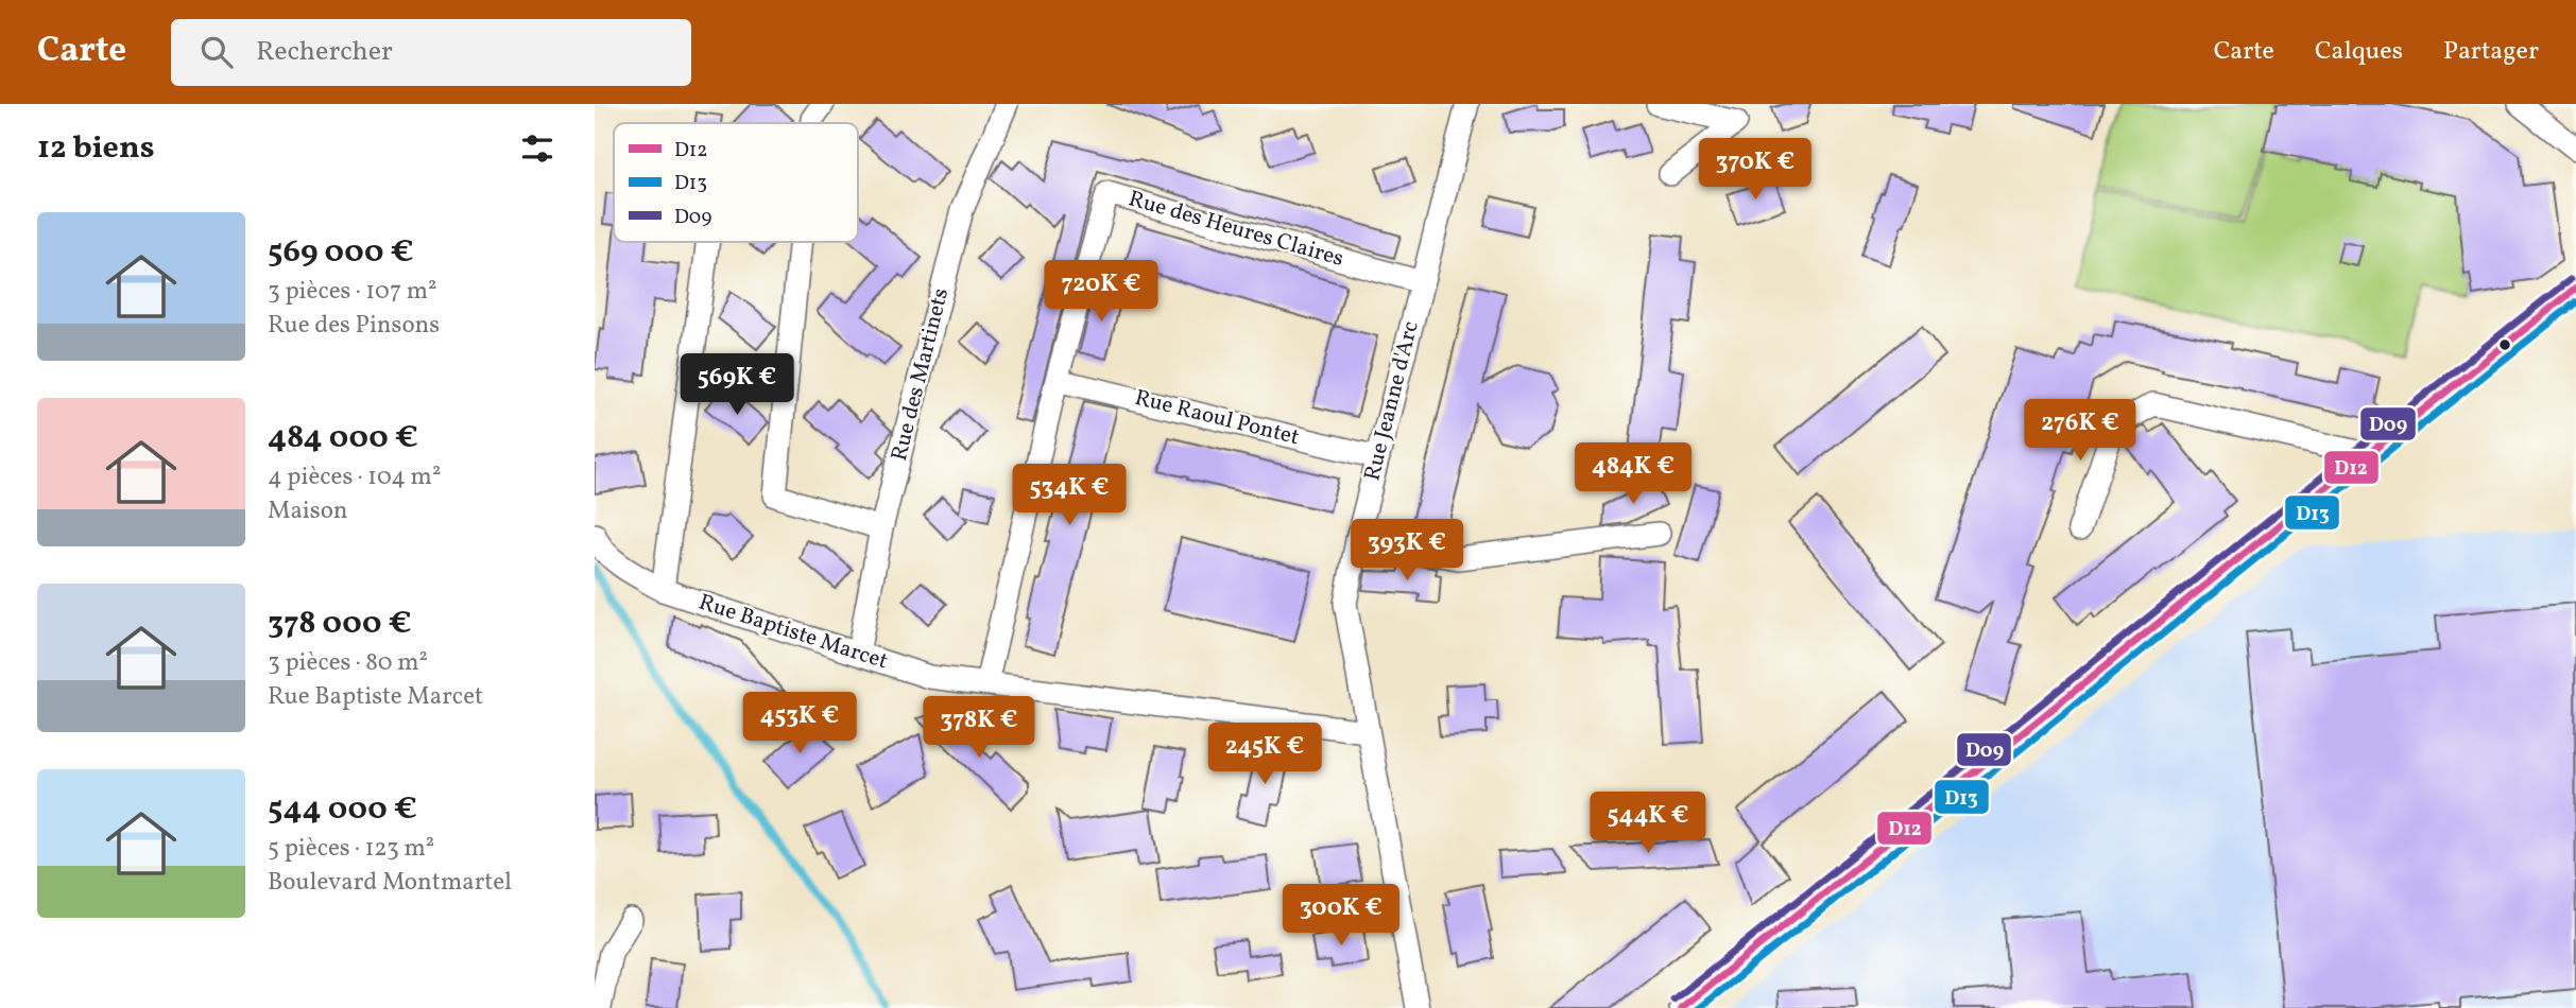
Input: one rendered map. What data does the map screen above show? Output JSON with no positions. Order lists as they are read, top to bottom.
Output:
{
  "streets": {
    "street": [
      "Rue des Heures Claires",
      "Rue des Martinets",
      "Rue Jeanne d'Arc",
      "Rue Raoul Pontet",
      "Rue Baptiste Marcet"
    ]
  },
  "crossings": [
    ["Rue des Heures Claires", "Rue Jeanne d'Arc"],
    ["Rue des Heures Claires", "Rue Raoul Pontet"],
    ["Rue des Heures Claires", "Rue Baptiste Marcet"],
    ["Rue des Martinets", "Rue Baptiste Marcet"],
    ["Rue Jeanne d'Arc", "Rue Raoul Pontet"],
    ["Rue Jeanne d'Arc", "Rue Baptiste Marcet"]
  ],
  "lines": ["transit line D09", "transit line D12", "transit line D13"],
  "legend": ["D12", "D13", "D09"],
  "page": {
    "header": "Carte",
    "search": "Rechercher",
    "nav": ["Carte", "Calques", "Partager"],
    "heading": "12 biens",
    "price": [
      "370K €",
      "720K €",
      "569K €",
      "276K €",
      "484K €",
      "534K €",
      "393K €",
      "453K €",
      "378K €",
      "245K €",
      "544K €",
      "300K €"
    ],
    "list": [
      {
        "name": "569 000 €",
        "note": "3 pièces · 107 m² · Rue des Pinsons"
      },
      {
        "name": "484 000 €",
        "note": "4 pièces · 104 m² · Maison"
      },
      {
        "name": "378 000 €",
        "note": "3 pièces · 80 m² · Rue Baptiste Marcet"
      },
      {
        "name": "544 000 €",
        "note": "5 pièces · 123 m² · Boulevard Montmartel"
      }
    ]
  }
}
